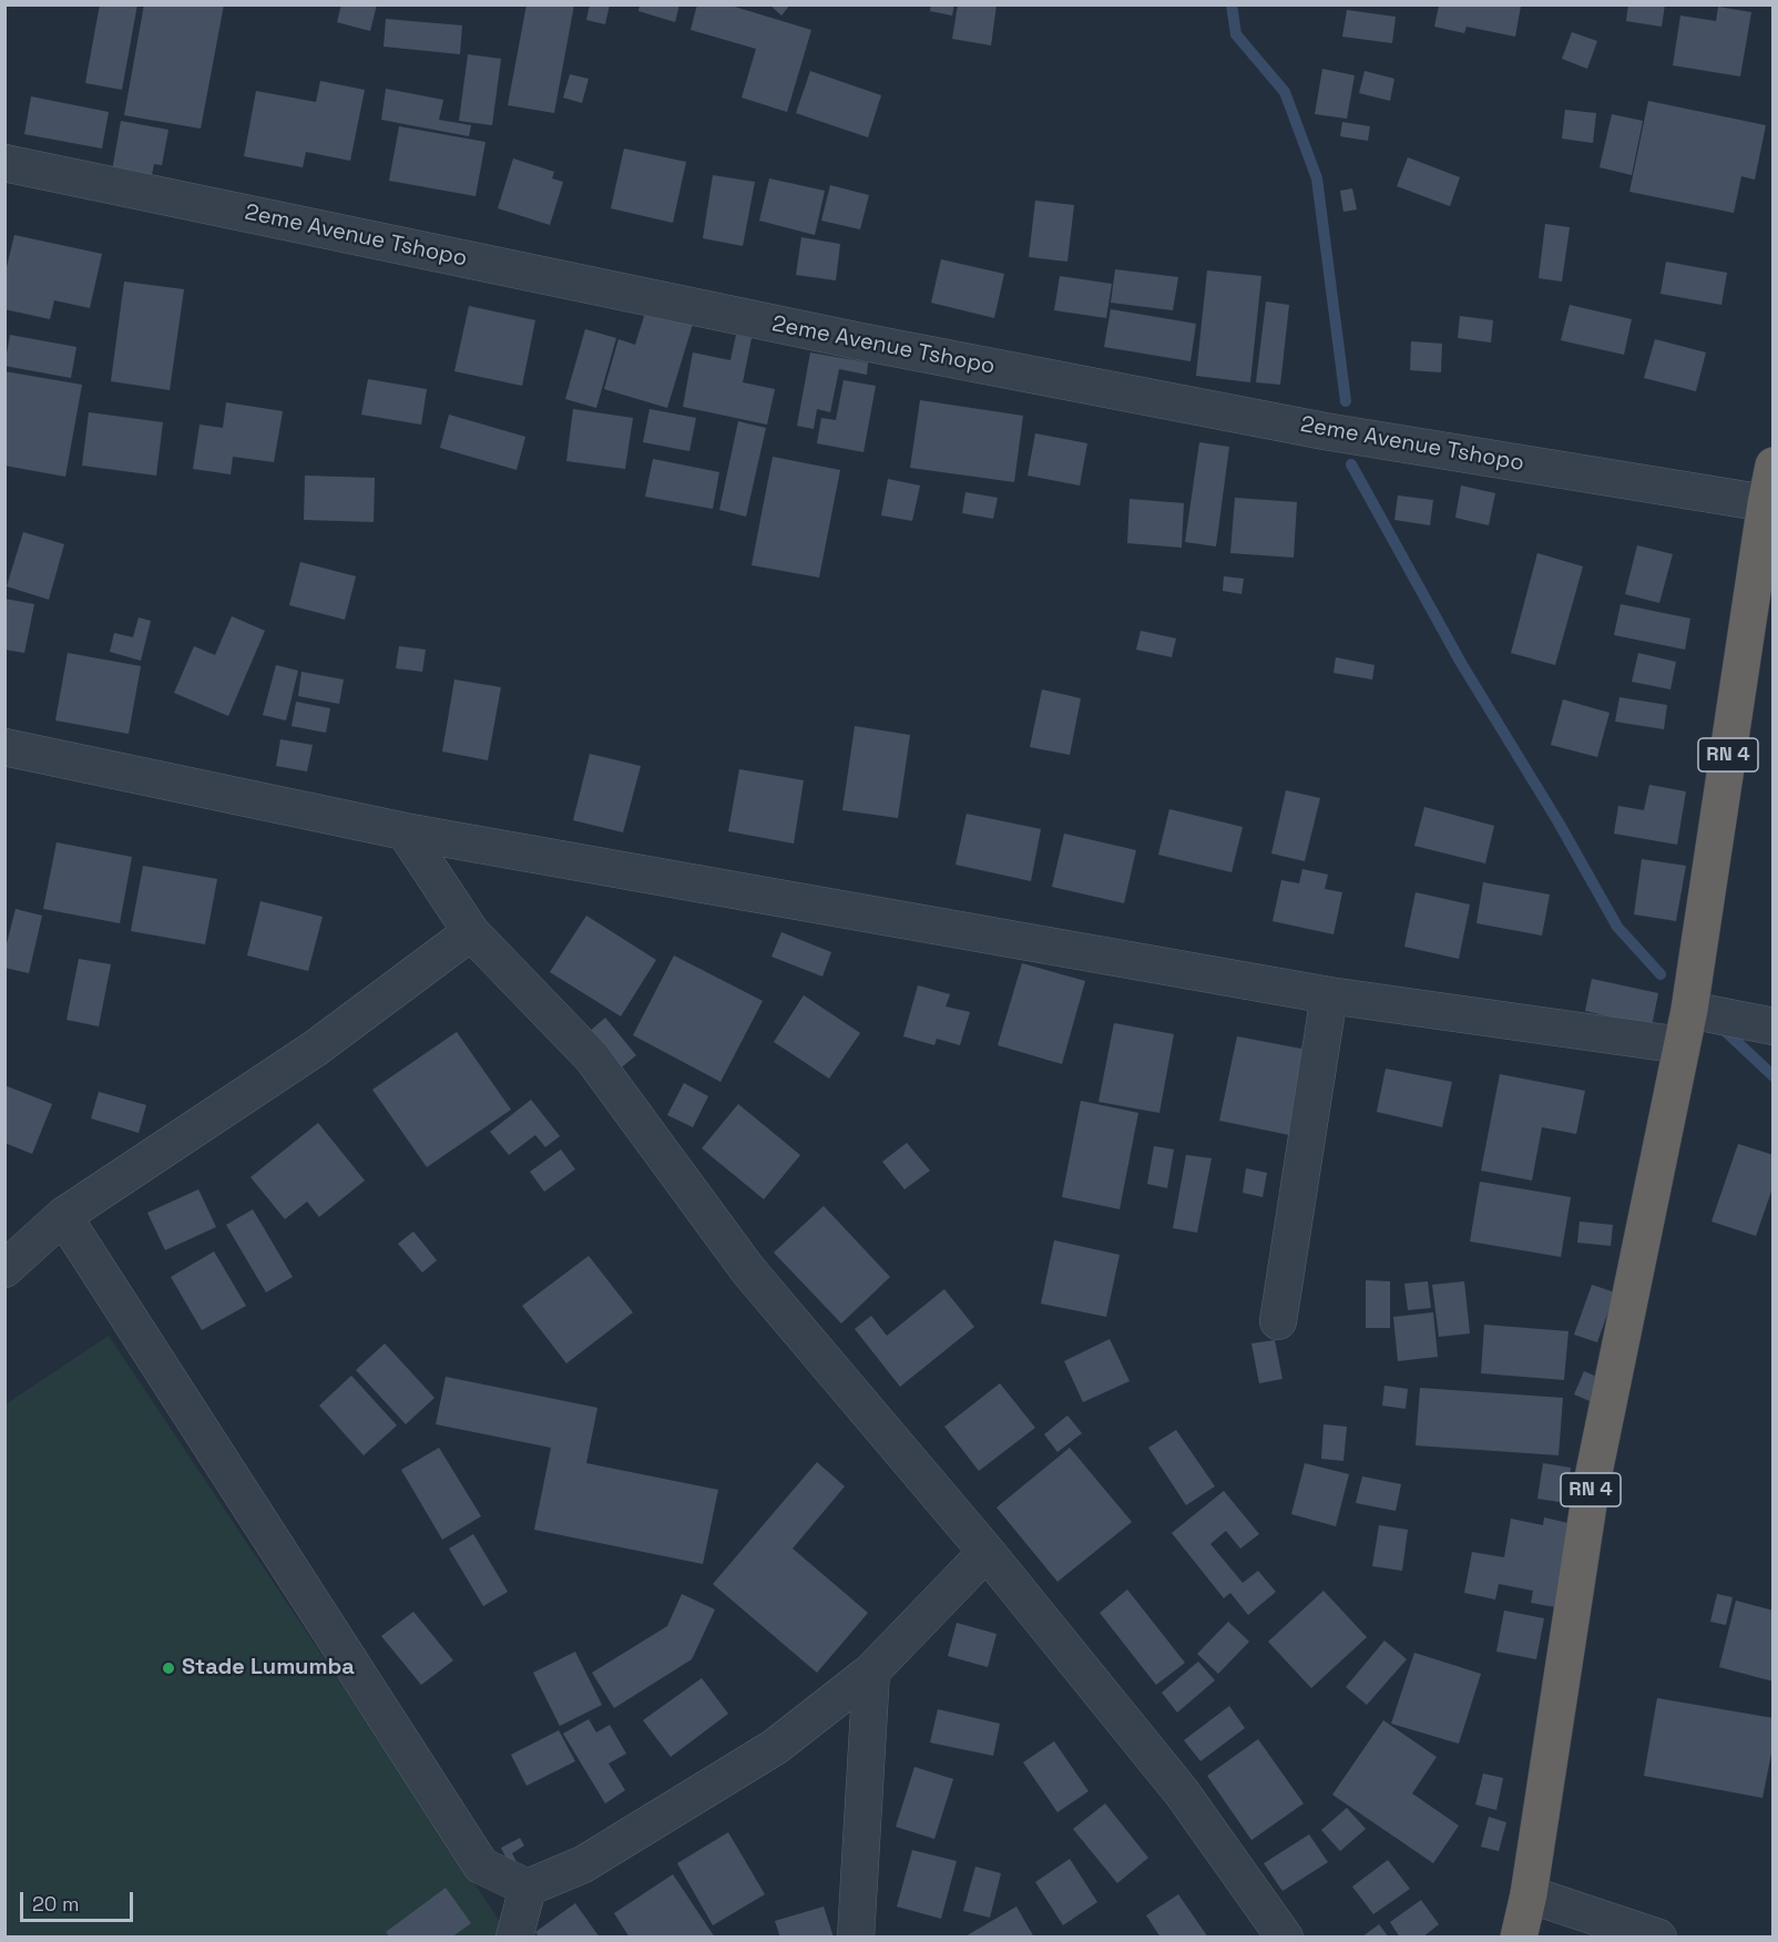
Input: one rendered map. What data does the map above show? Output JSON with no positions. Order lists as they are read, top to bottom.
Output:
{
  "streets": {
    "highway": ["RN 4"],
    "street": ["2eme Avenue Tshopo"]
  },
  "crossings": [
    ["2eme Avenue Tshopo", "RN 4"]
  ],
  "places": ["Stade Lumumba"],
  "scale_bar": "20 m"
}
